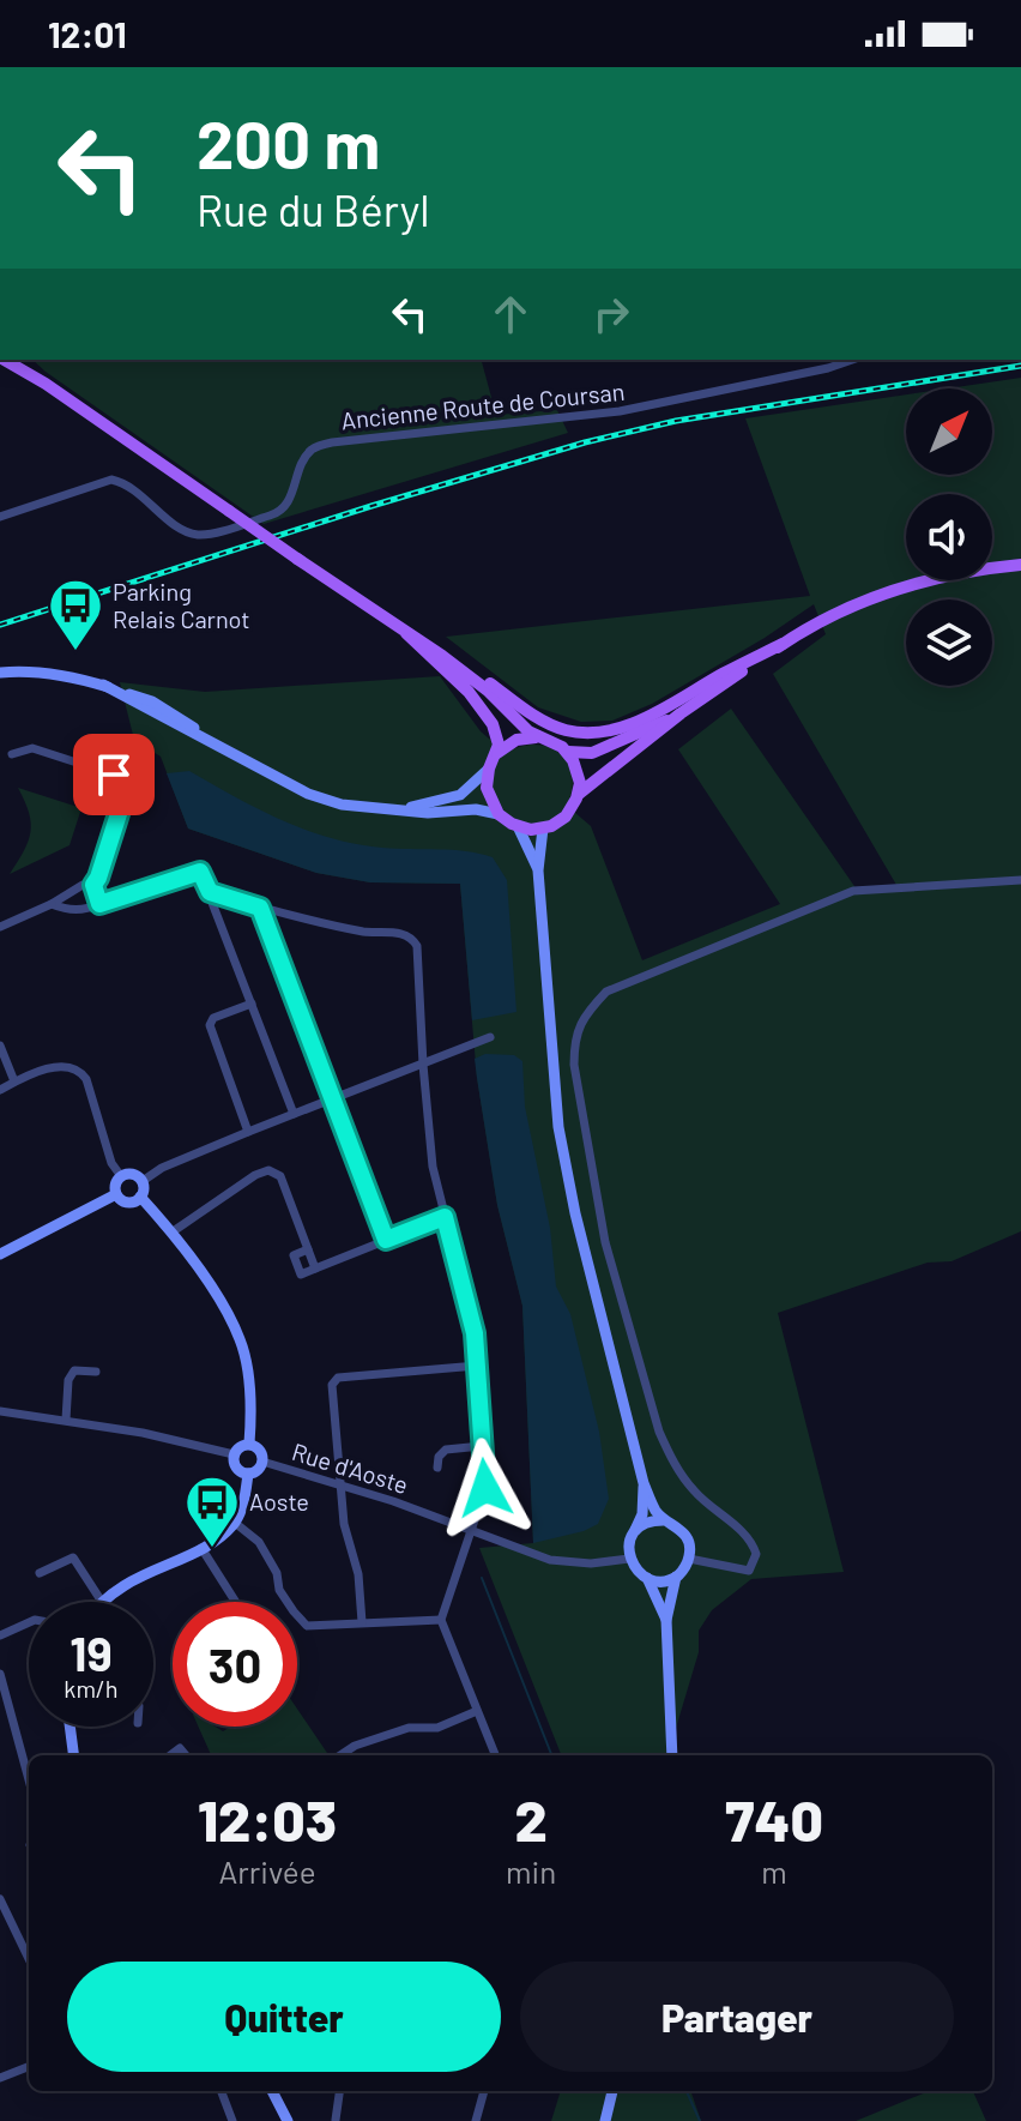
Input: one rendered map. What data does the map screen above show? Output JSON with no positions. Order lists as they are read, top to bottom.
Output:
{
  "streets": {
    "street": ["Ancienne Route de Coursan", "Rue d'Aoste"]
  },
  "places": {
    "bus stop": ["Parking Relais Carnot", "Aoste"]
  },
  "north": "top right",
  "page": {
    "status": "12:01",
    "turn": ["200 m", "Rue du Béryl"],
    "speed": "19 km/h",
    "limit": "30",
    "eta": [
      "12:03",
      "Arrivée",
      "2",
      "min",
      "740",
      "m"
    ],
    "buttons": ["Quitter", "Partager"]
  }
}
